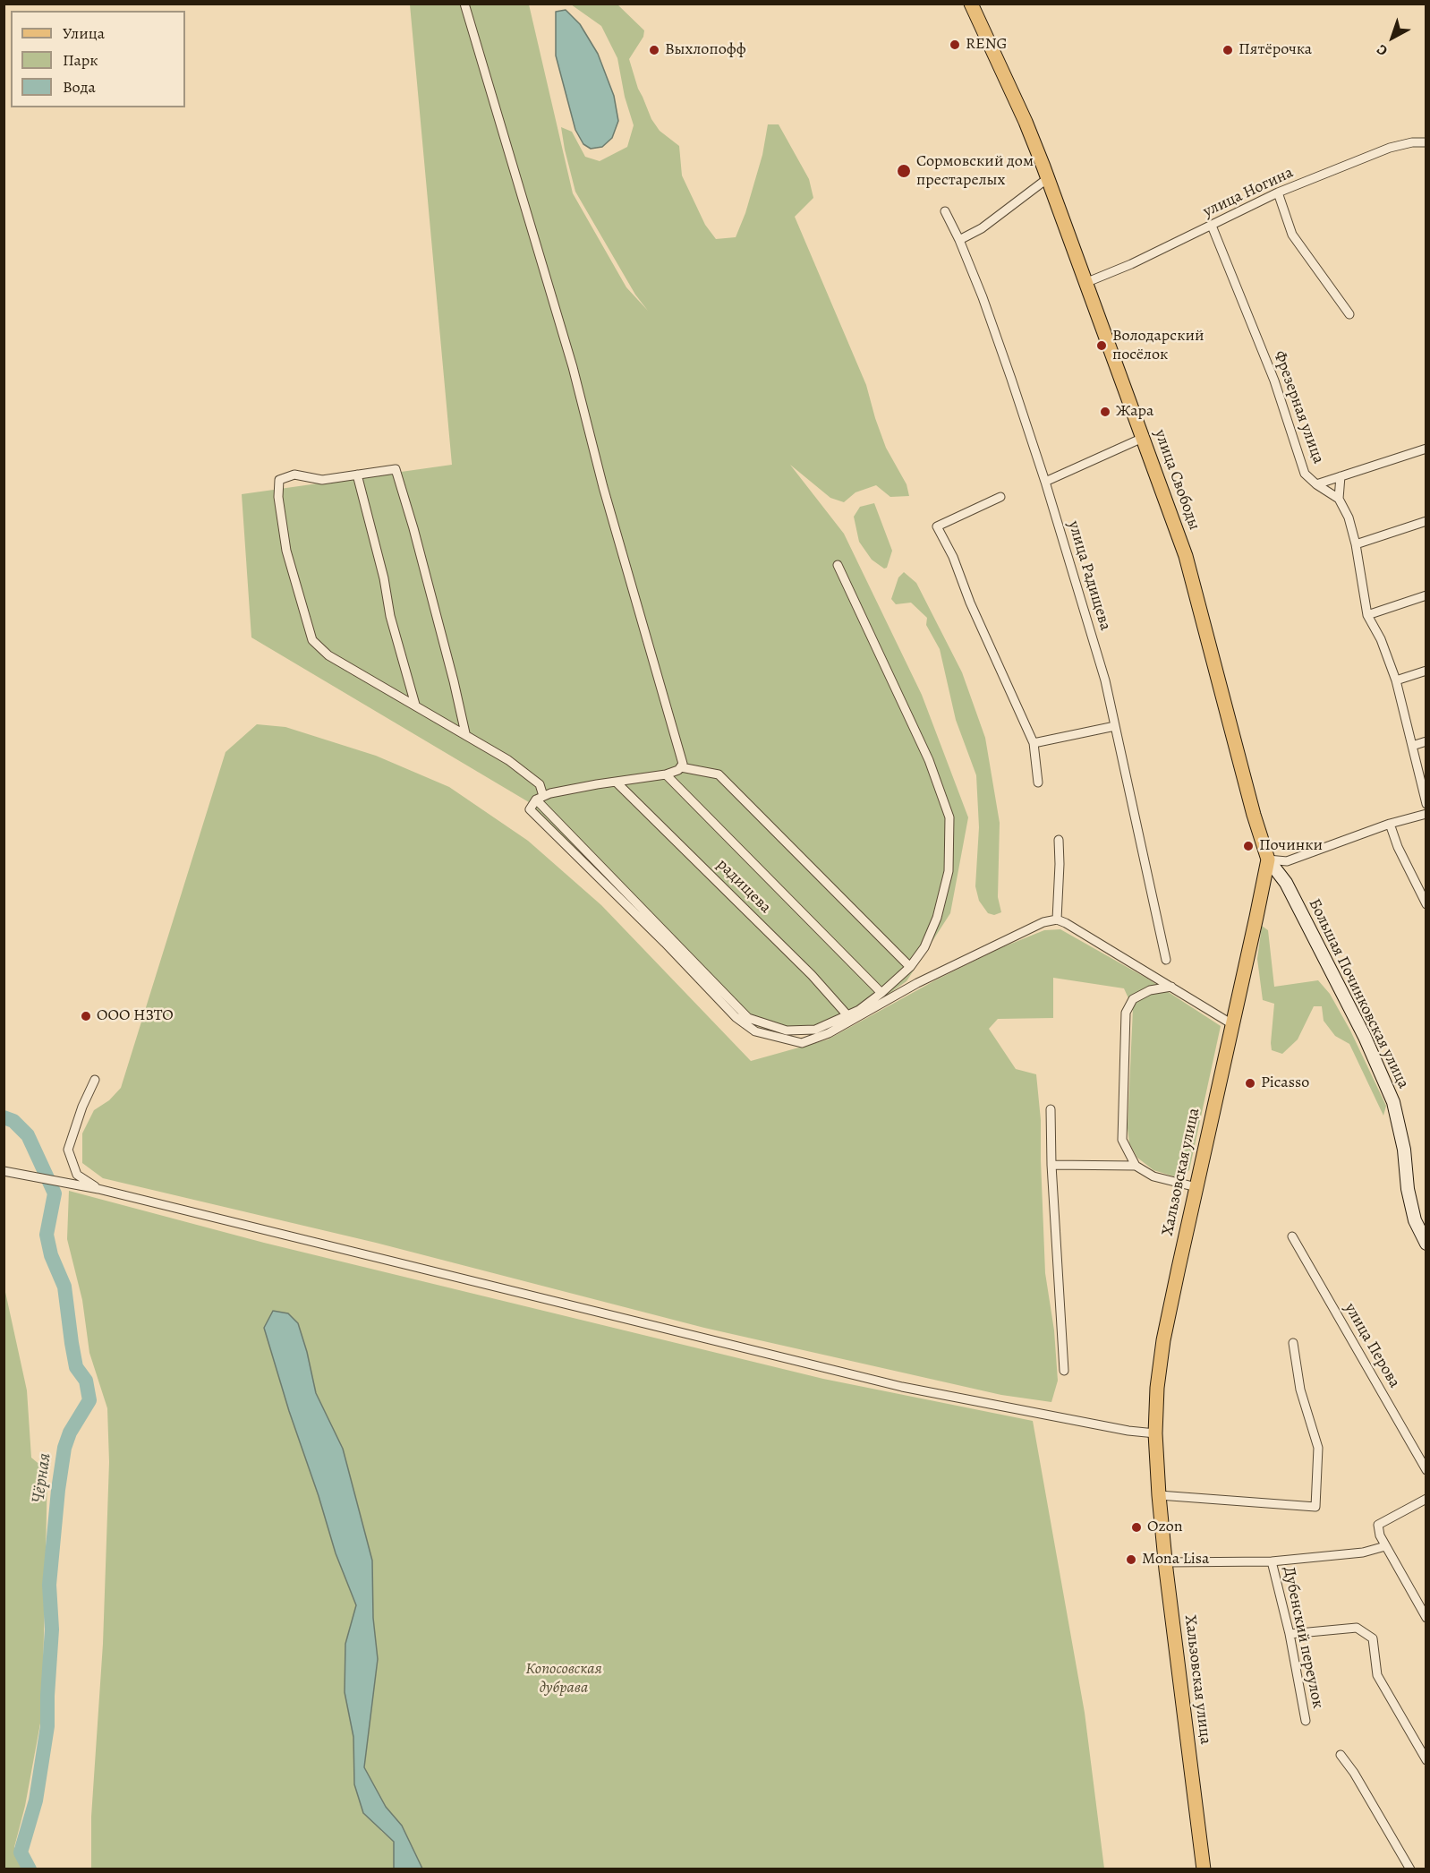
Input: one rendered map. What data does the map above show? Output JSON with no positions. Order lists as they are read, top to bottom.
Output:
{
  "streets": {
    "main road": ["улица Свободы", "Хальзовская улица"],
    "street": [
      "улица Ногина",
      "Фрезерная улица",
      "улица Радищева",
      "радищева",
      "Большая Починковская улица",
      "улица Перова",
      "Дубенский переулок"
    ]
  },
  "crossings": [
    ["улица Ногина", "Фрезерная улица"],
    ["улица Ногина", "улица Свободы"],
    ["улица Свободы", "Большая Починковская улица"],
    ["улица Свободы", "Хальзовская улица"],
    ["Большая Починковская улица", "Хальзовская улица"],
    ["Хальзовская улица", "Дубенский переулок"]
  ],
  "water": ["Чёрная"],
  "parks": ["Копосовская дубрава"],
  "places": [
    "RENG",
    "Выхлопофф",
    "Пятёрочка",
    "Сормовский дом престарелых",
    "Володарский посёлок",
    "Жара",
    "Починки",
    "ООО НЗТО",
    "Picasso",
    "Ozon",
    "Mona Lisa"
  ],
  "legend": ["Улица", "Парк", "Вода"],
  "north": "bottom left"
}
